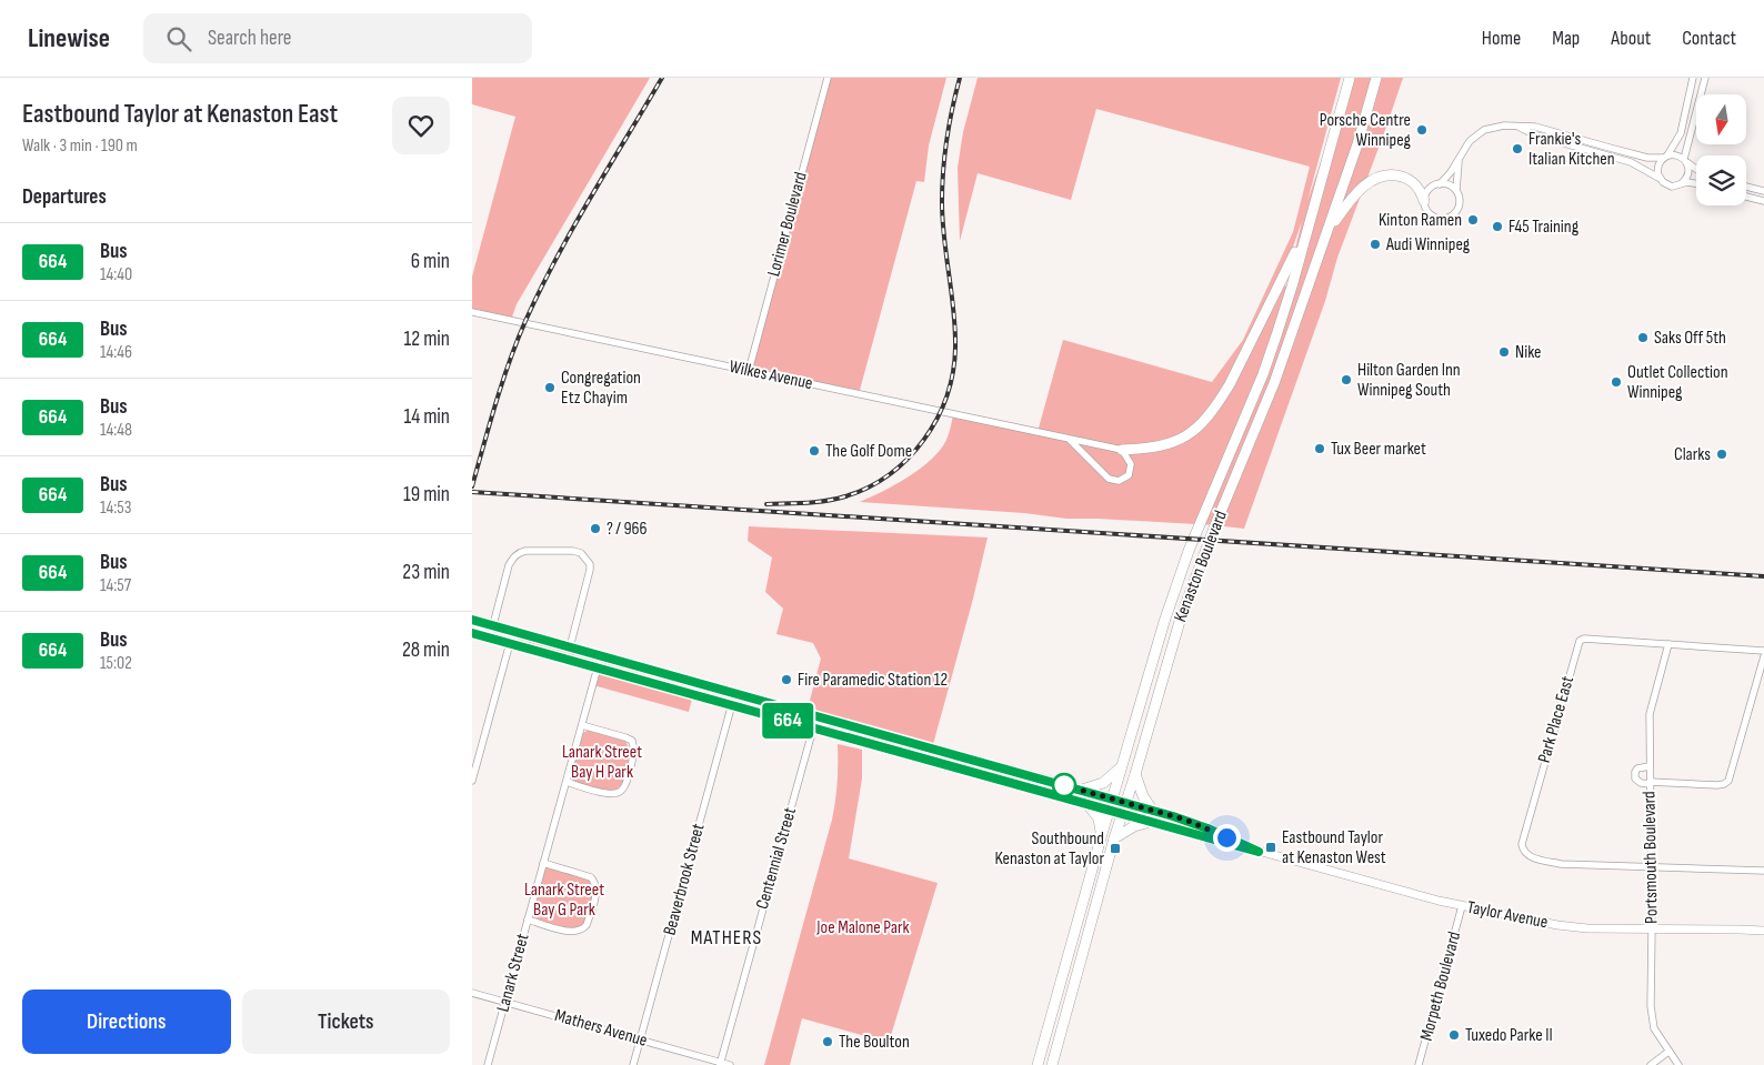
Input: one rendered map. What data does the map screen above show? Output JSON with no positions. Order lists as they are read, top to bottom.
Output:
{
  "streets": {
    "main road": ["Kenaston Boulevard", "Taylor Avenue"],
    "street": [
      "Lorimer Boulevard",
      "Wilkes Avenue",
      "Park Place East",
      "Portsmouth Boulevard",
      "Centennial Street",
      "Beaverbrook Street",
      "Lanark Street",
      "Morpeth Boulevard",
      "Mathers Avenue"
    ]
  },
  "crossings": [
    ["Lorimer Boulevard", "Wilkes Avenue"],
    ["Kenaston Boulevard", "Taylor Avenue"],
    ["Park Place East", "Portsmouth Boulevard"],
    ["Portsmouth Boulevard", "Taylor Avenue"],
    ["Centennial Street", "Taylor Avenue"],
    ["Centennial Street", "Mathers Avenue"],
    ["Beaverbrook Street", "Taylor Avenue"],
    ["Beaverbrook Street", "Mathers Avenue"],
    ["Taylor Avenue", "Lanark Street"],
    ["Taylor Avenue", "Morpeth Boulevard"],
    ["Lanark Street", "Mathers Avenue"]
  ],
  "districts": ["MATHERS"],
  "parks": ["Lanark Street Bay H Park", "Lanark Street Bay G Park", "Joe Malone Park"],
  "places": {
    "other": [
      "Porsche Centre Winnipeg",
      "Frankie's Italian Kitchen",
      "Kinton Ramen",
      "F45 Training",
      "Audi Winnipeg",
      "Saks Off 5th",
      "Nike",
      "Hilton Garden Inn Winnipeg South",
      "Outlet Collection Winnipeg",
      "Congregation Etz Chayim",
      "Tux Beer market",
      "The Golf Dome",
      "Clarks",
      "? / 966",
      "Fire Paramedic Station 12",
      "Tuxedo Parke II",
      "The Boulton"
    ],
    "transit": ["Eastbound Taylor at Kenaston West", "Southbound Kenaston at Taylor"]
  },
  "lines": ["bus line 664"],
  "north": "bottom",
  "page": {
    "header": "Linewise",
    "search": "Search here",
    "nav": [
      "Home",
      "Map",
      "About",
      "Contact"
    ],
    "heading": [
      ["Eastbound Taylor at Kenaston East", "Walk · 3 min · 190 m"],
      "Departures"
    ],
    "on_map": "664",
    "list": [
      {
        "mark": "664",
        "name": "Bus",
        "note": "14:40",
        "value": "6 min"
      },
      {
        "mark": "664",
        "name": "Bus",
        "note": "14:46",
        "value": "12 min"
      },
      {
        "mark": "664",
        "name": "Bus",
        "note": "14:48",
        "value": "14 min"
      },
      {
        "mark": "664",
        "name": "Bus",
        "note": "14:53",
        "value": "19 min"
      },
      {
        "mark": "664",
        "name": "Bus",
        "note": "14:57",
        "value": "23 min"
      },
      {
        "mark": "664",
        "name": "Bus",
        "note": "15:02",
        "value": "28 min"
      }
    ],
    "buttons": ["Directions", "Tickets"]
  }
}
